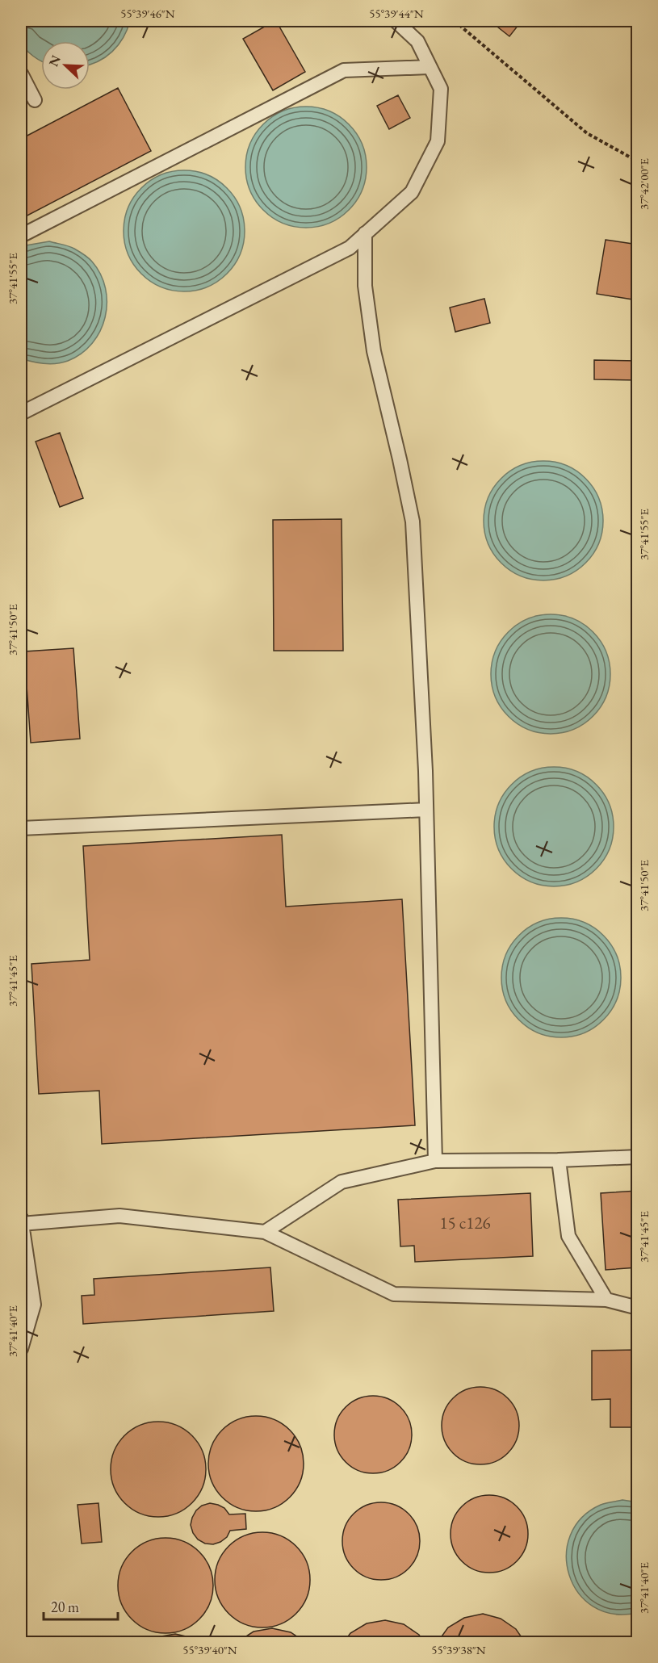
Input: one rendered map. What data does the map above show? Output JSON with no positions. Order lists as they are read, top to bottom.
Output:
{
  "house_numbers": ["15 с126"],
  "scale_bar": "20 m",
  "north": "top left",
  "coordinates": [
    "55°39'46\"N",
    "55°39'44\"N",
    "37°42'00\"E",
    "37°41'55\"E",
    "37°41'50\"E",
    "37°41'45\"E",
    "37°41'40\"E",
    "55°39'40\"N",
    "55°39'38\"N"
  ]
}
